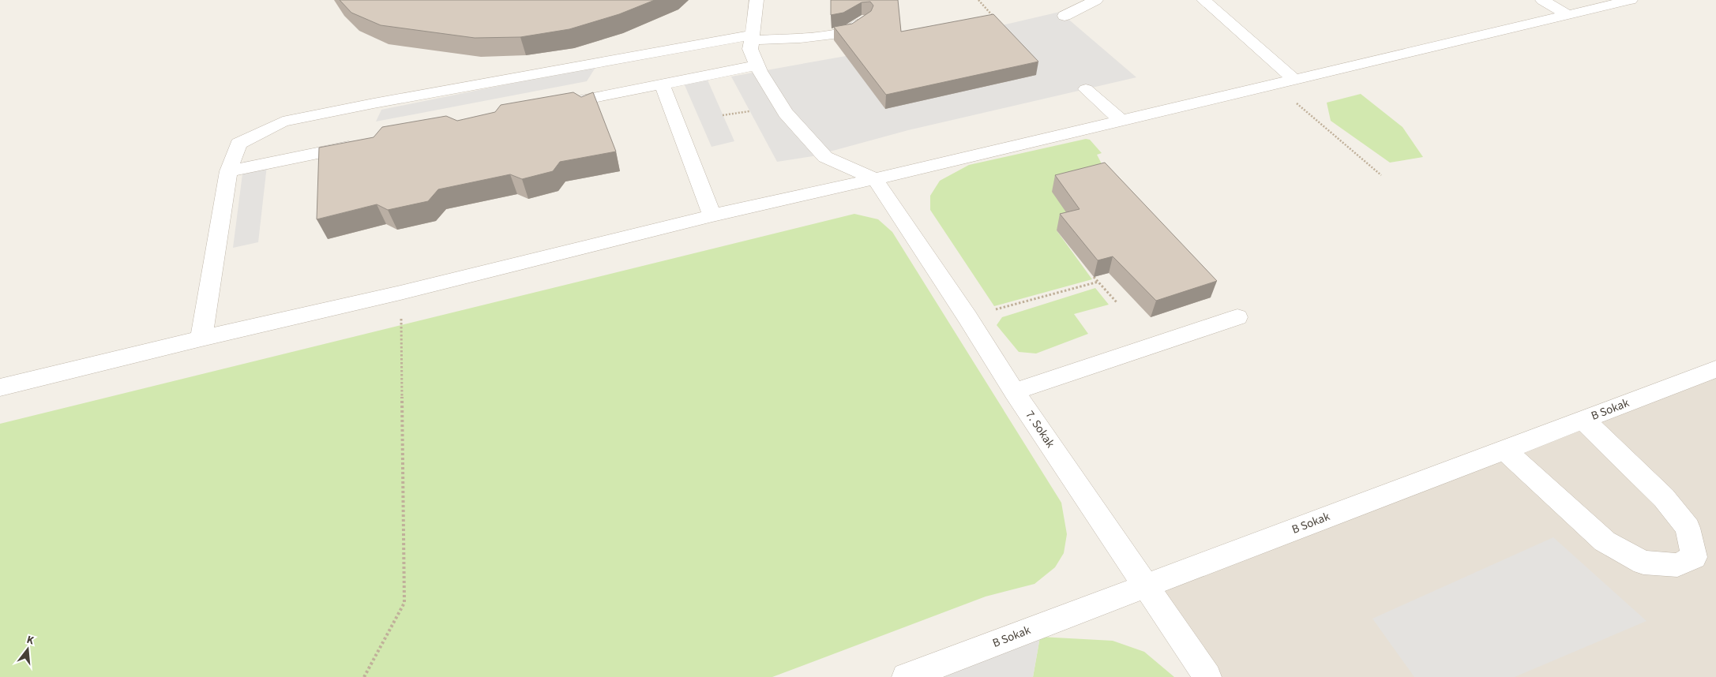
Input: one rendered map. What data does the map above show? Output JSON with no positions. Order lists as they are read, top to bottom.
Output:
{
  "streets": {
    "lane": ["B Sokak", "7. Sokak"]
  },
  "crossings": [
    ["B Sokak", "7. Sokak"]
  ],
  "north": "top"
}
